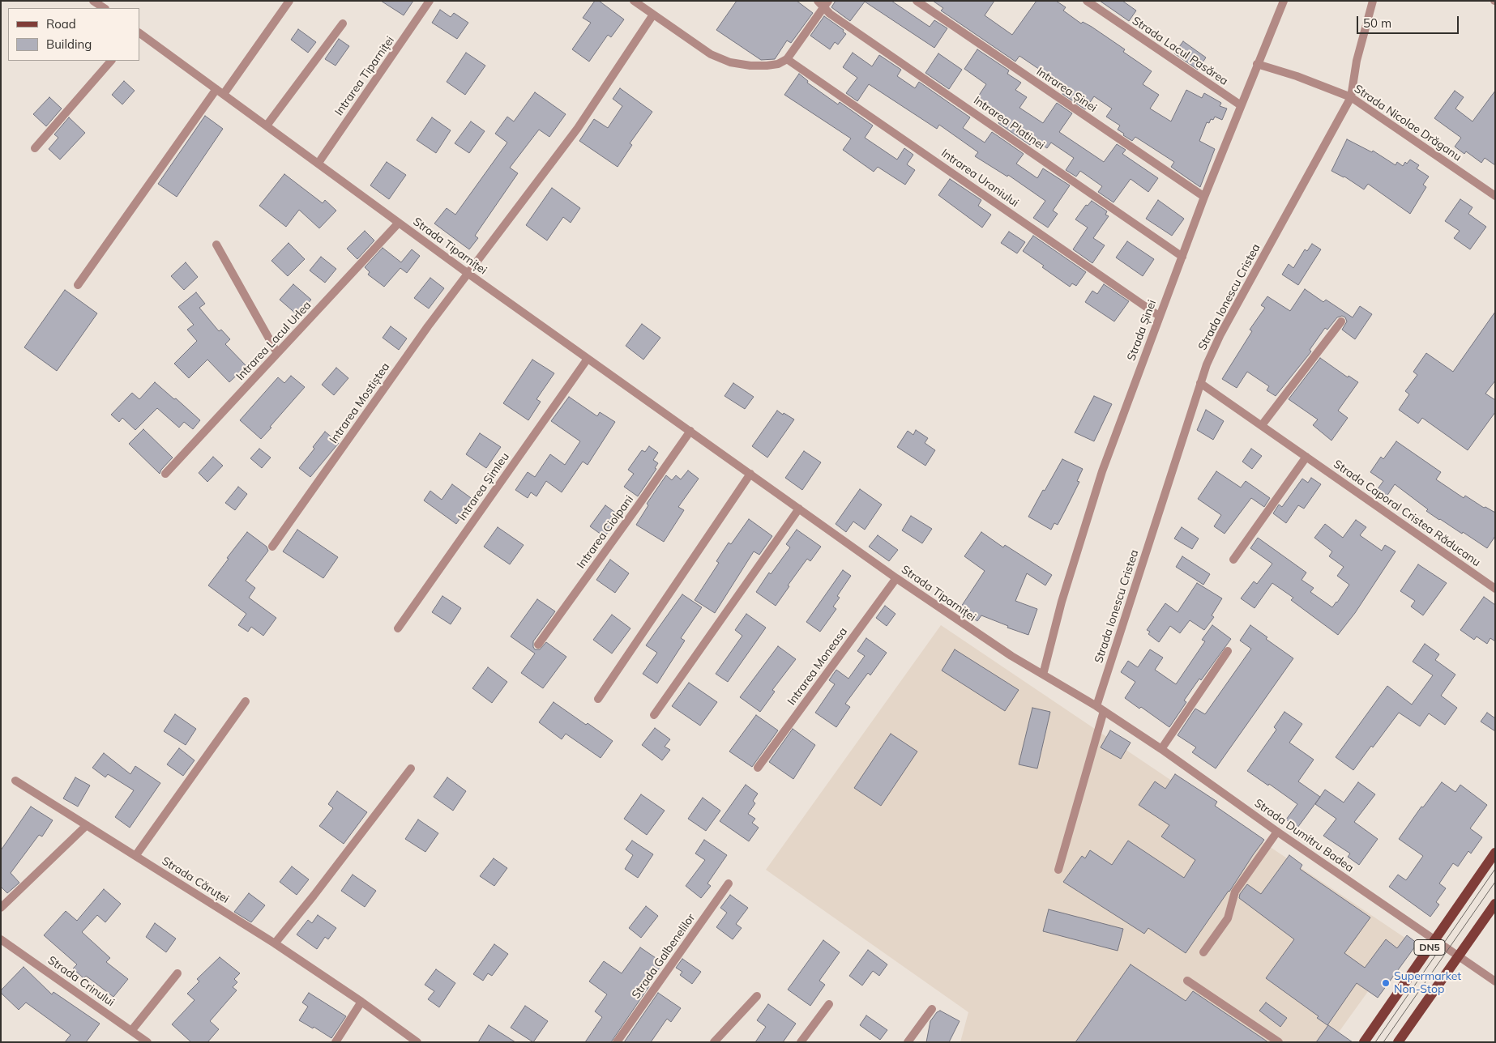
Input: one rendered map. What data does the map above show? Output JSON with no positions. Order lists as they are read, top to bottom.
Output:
{
  "streets": {
    "main road": ["DN5"],
    "street": [
      "Strada Lacul Pasărea",
      "Intrarea Tiparniței",
      "Intrarea Șinei",
      "Intrarea Platinei",
      "Strada Nicolae Drăganu",
      "Intrarea Uraniului",
      "Strada Tiparniței",
      "Strada Ionescu Cristea",
      "Strada Șinei",
      "Intrarea Lacul Urlea",
      "Intrarea Mostiștea",
      "Intrarea Șimleu",
      "Strada Caporal Cristea Răducanu",
      "Intrarea Ciolpani",
      "Intrarea Moneasa",
      "Strada Dumitru Badea",
      "Strada Căruței",
      "Strada Galbenelilor",
      "Strada Crinului"
    ]
  },
  "crossings": [
    ["Strada Lacul Pasărea", "Strada Șinei"],
    ["Intrarea Tiparniței", "Strada Tiparniței"],
    ["Intrarea Șinei", "Strada Șinei"],
    ["Intrarea Platinei", "Strada Șinei"],
    ["Strada Nicolae Drăganu", "Strada Ionescu Cristea"],
    ["Strada Nicolae Drăganu", "Strada Șinei"],
    ["Intrarea Uraniului", "Strada Șinei"],
    ["Strada Tiparniței", "Strada Șinei"],
    ["Strada Tiparniței", "Intrarea Lacul Urlea"],
    ["Strada Tiparniței", "Intrarea Mostiștea"],
    ["Strada Tiparniței", "Intrarea Șimleu"],
    ["Strada Tiparniței", "Intrarea Ciolpani"],
    ["Strada Tiparniței", "Intrarea Moneasa"],
    ["Strada Tiparniței", "Strada Dumitru Badea"],
    ["Strada Ionescu Cristea", "Strada Caporal Cristea Răducanu"],
    ["Strada Ionescu Cristea", "Strada Dumitru Badea"],
    ["Strada Dumitru Badea", "DN5"]
  ],
  "places": ["Supermarket Non-Stop"],
  "legend": ["Road", "Building"],
  "scale_bar": "50 m"
}
